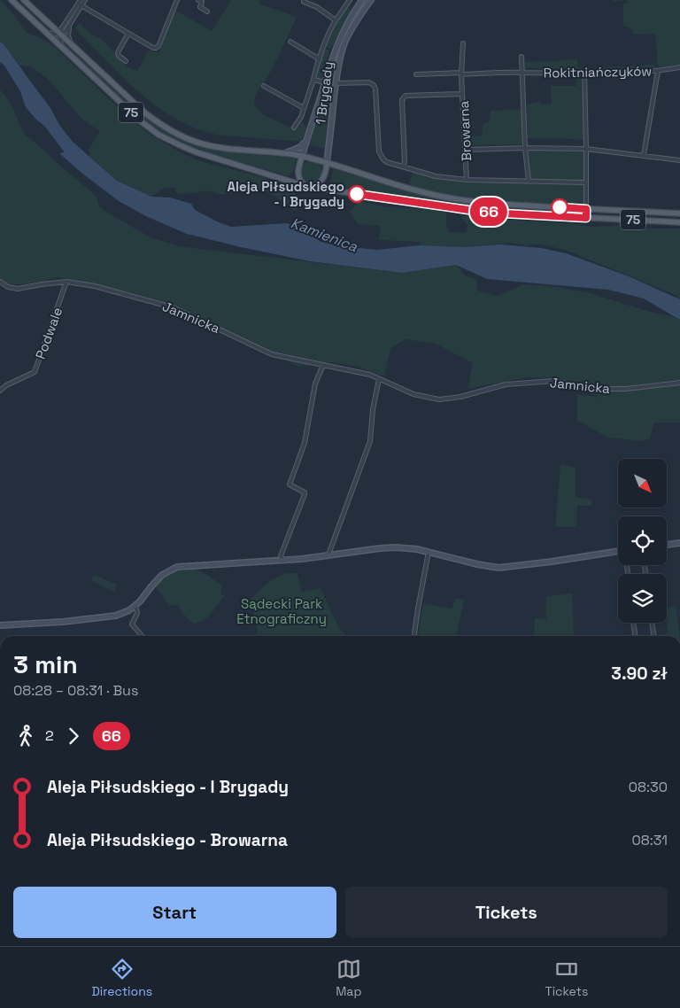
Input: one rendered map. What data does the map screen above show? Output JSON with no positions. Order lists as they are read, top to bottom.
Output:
{
  "streets": {
    "main road": ["1 Brygady", "75"],
    "street": [
      "Rokitniańczyków",
      "Browarna",
      "Jamnicka",
      "Podwale"
    ]
  },
  "crossings": [
    ["1 Brygady", "75"],
    ["1 Brygady", "Browarna"],
    ["Jamnicka", "Podwale"]
  ],
  "water": ["Kamienica"],
  "parks": ["Sądecki Park Etnograficzny"],
  "places": ["Aleja Piłsudskiego - I Brygady"],
  "lines": ["bus line 66"],
  "north": "bottom right",
  "page": {
    "on_map": "66",
    "heading": ["3 min", "08:28 – 08:31 · Bus", "3.90 zł"],
    "legs": ["2", "66"],
    "list": [
      {
        "name": "Aleja Piłsudskiego - I Brygady",
        "value": "08:30"
      },
      {
        "name": "Aleja Piłsudskiego - Browarna",
        "value": "08:31"
      }
    ],
    "buttons": ["Start", "Tickets"],
    "tabs": ["Directions", "Map", "Tickets"]
  }
}
